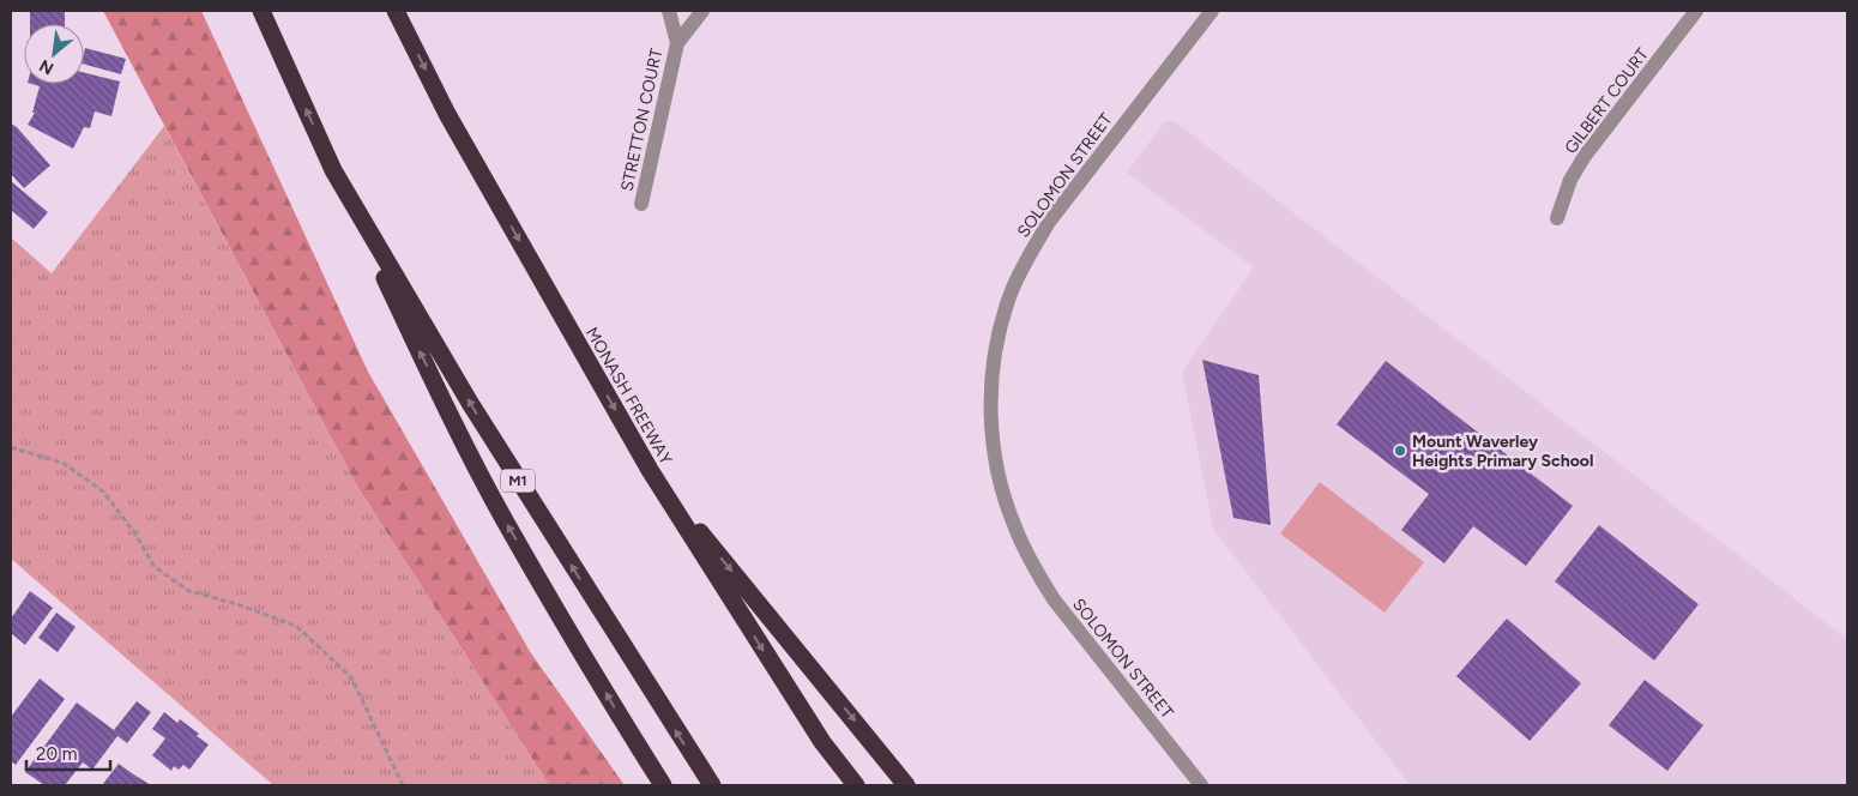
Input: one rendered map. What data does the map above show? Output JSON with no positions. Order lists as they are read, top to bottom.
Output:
{
  "streets": {
    "highway": ["MONASH FREEWAY", "M1"],
    "street": ["GILBERT COURT", "STRETTON COURT", "SOLOMON STREET"]
  },
  "places": ["Mount Waverley Heights Primary School"],
  "scale_bar": "20 m",
  "north": "bottom left"
}
